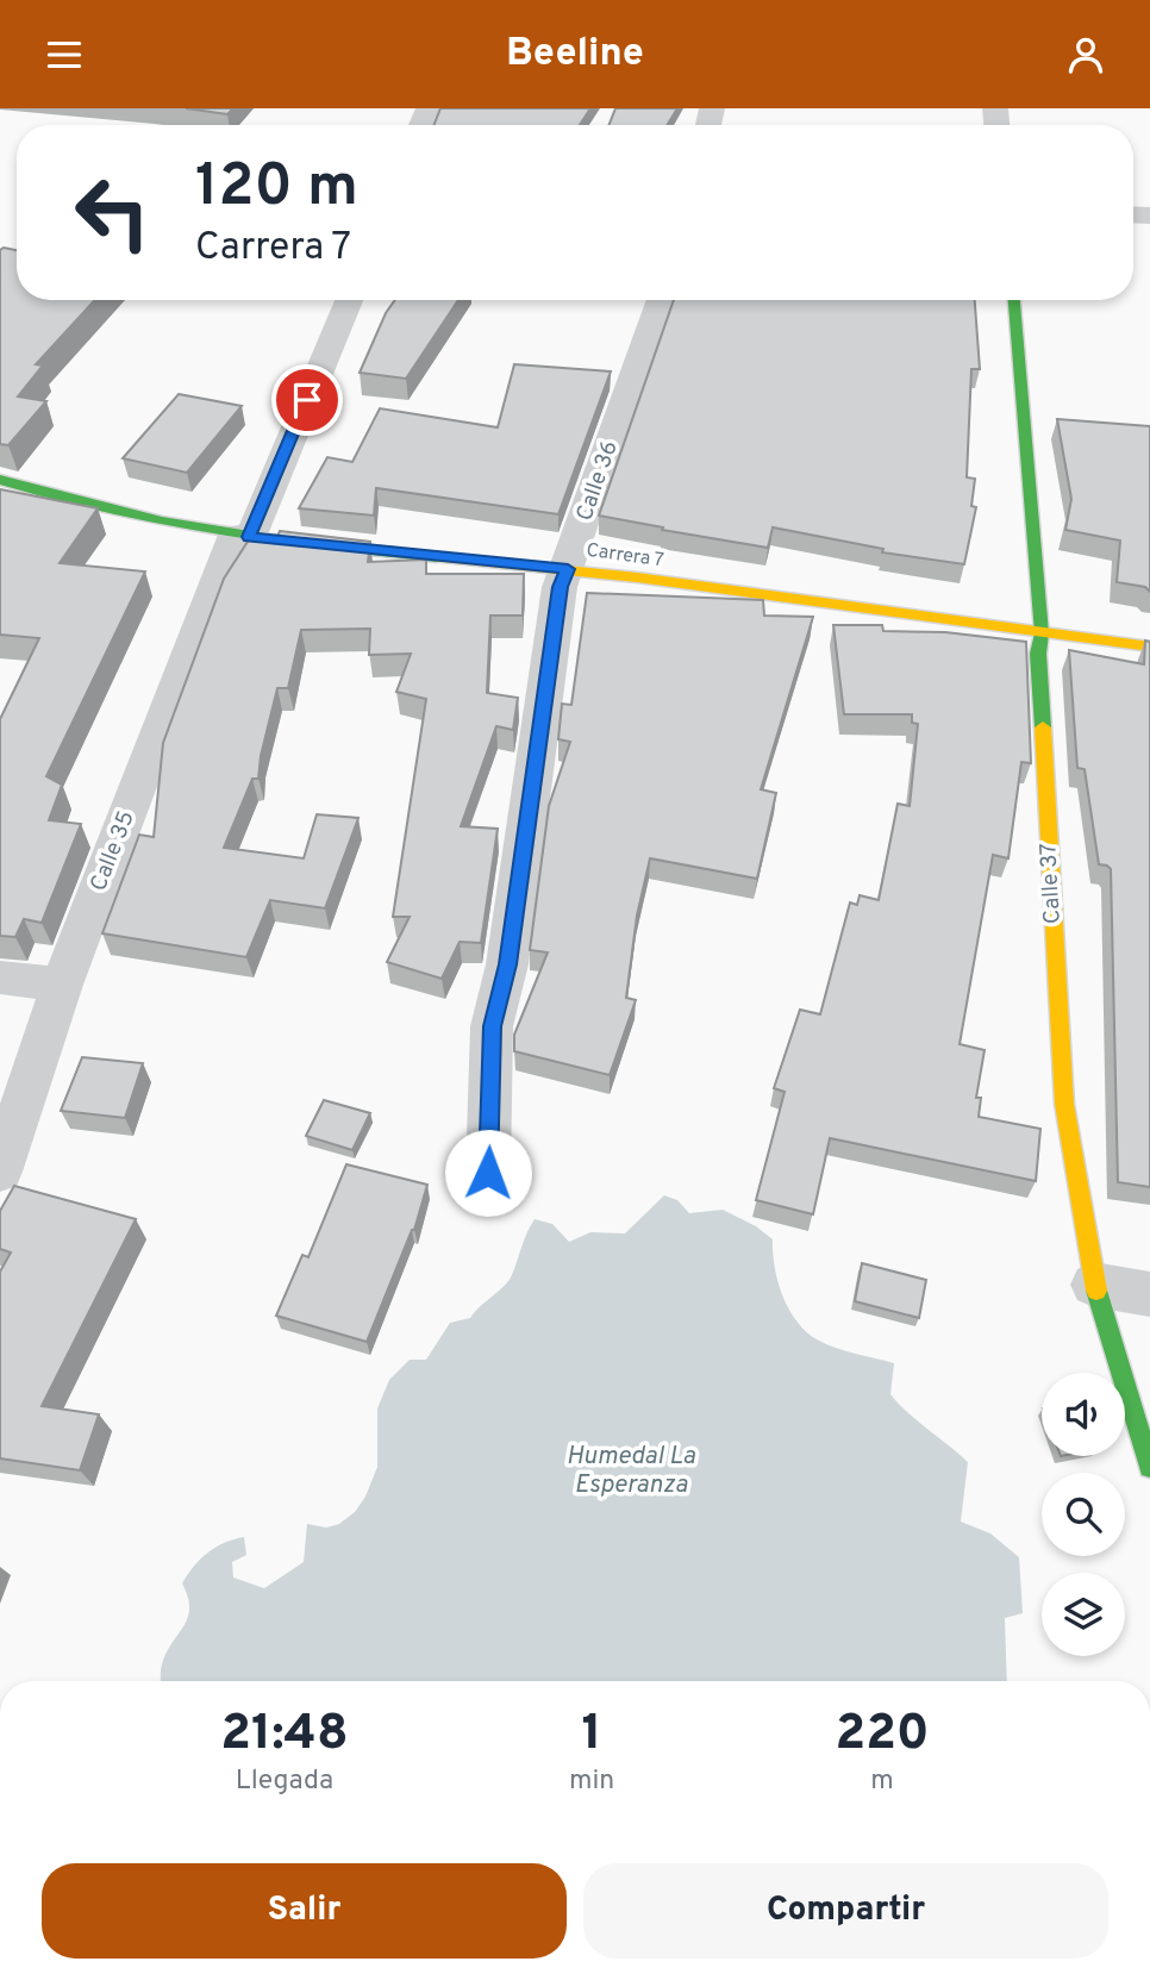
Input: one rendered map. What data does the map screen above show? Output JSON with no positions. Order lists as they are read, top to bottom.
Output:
{
  "streets": {
    "street": [
      "Calle 36",
      "Carrera 7",
      "Calle 35",
      "Calle 37"
    ]
  },
  "crossings": [
    ["Calle 36", "Carrera 7"],
    ["Carrera 7", "Calle 35"],
    ["Carrera 7", "Calle 37"]
  ],
  "water": ["Humedal La Esperanza"],
  "page": {
    "header": "Beeline",
    "turn": ["120 m", "Carrera 7"],
    "eta": [
      "21:48",
      "Llegada",
      "1",
      "min",
      "220",
      "m"
    ],
    "buttons": ["Salir", "Compartir"]
  }
}
